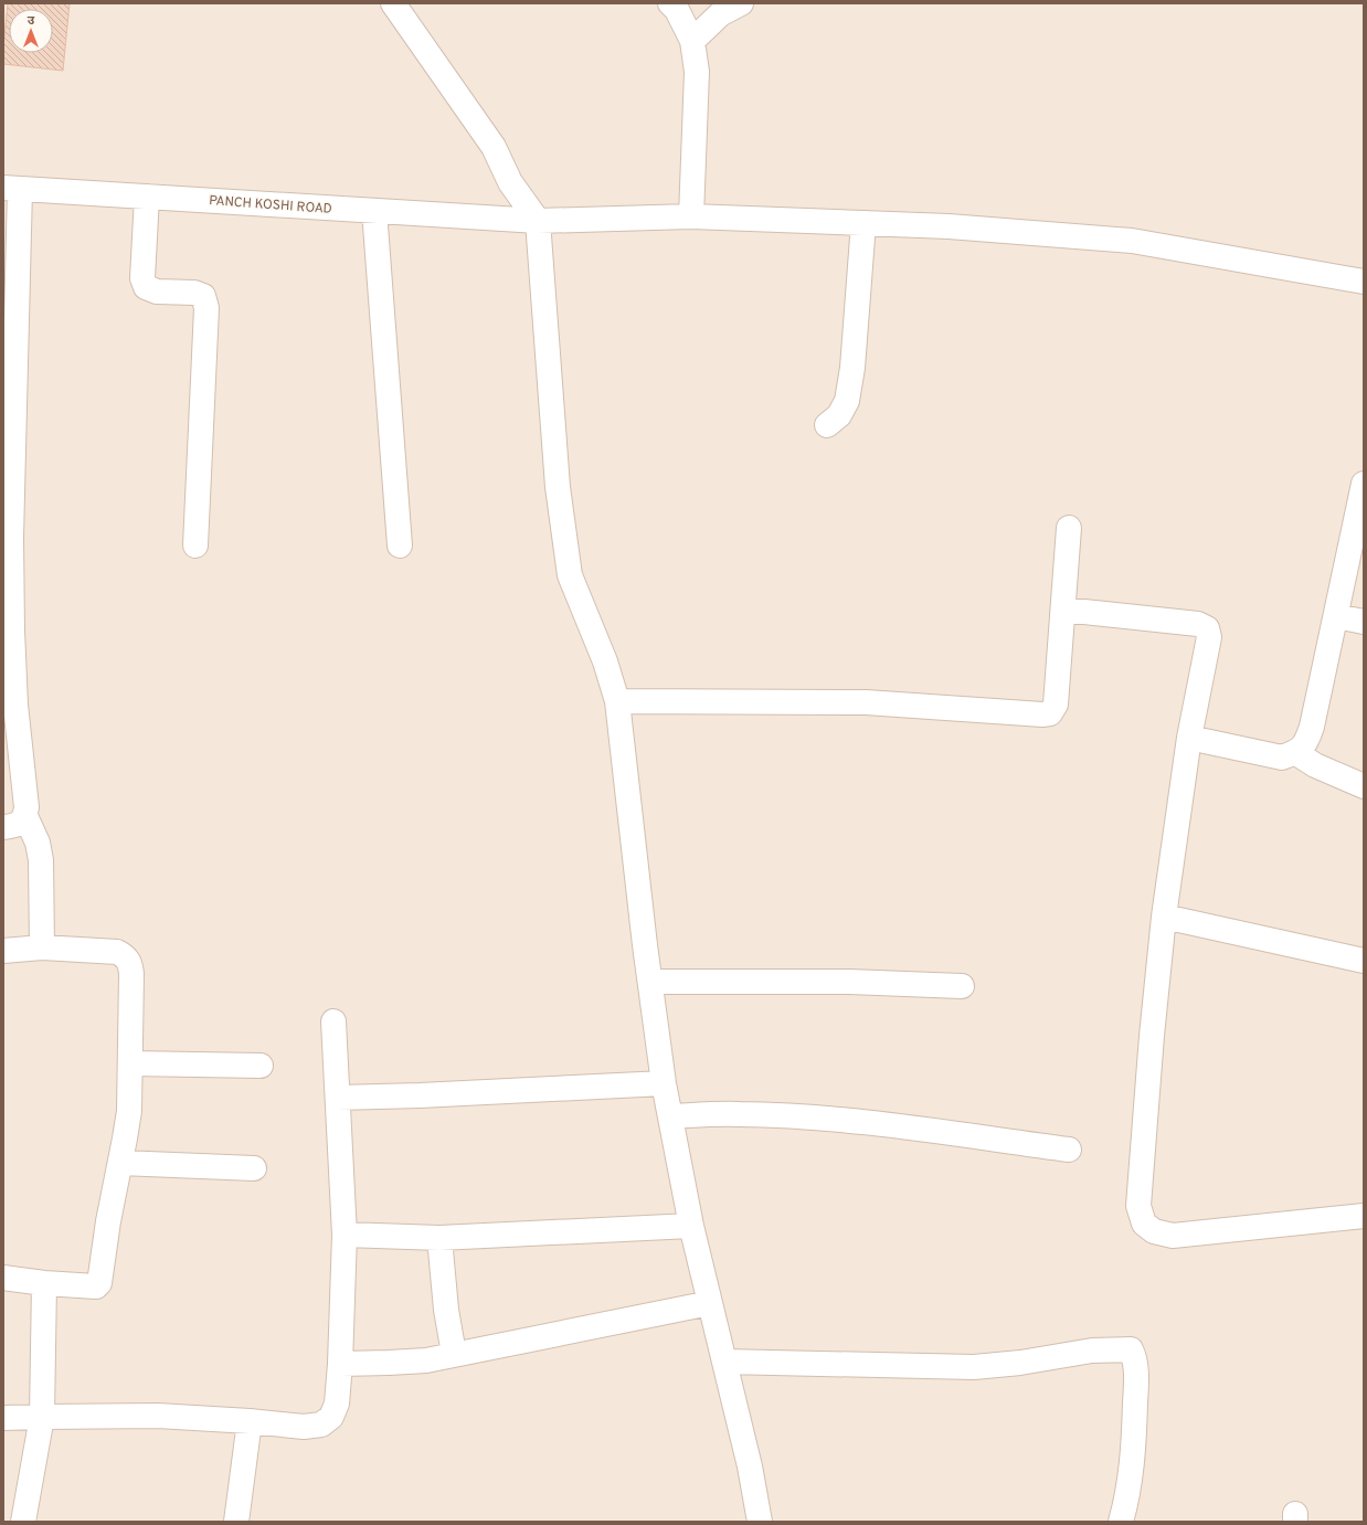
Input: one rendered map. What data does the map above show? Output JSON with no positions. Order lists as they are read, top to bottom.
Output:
{
  "streets": {
    "street": ["PANCH KOSHI ROAD"]
  },
  "north": "top"
}
